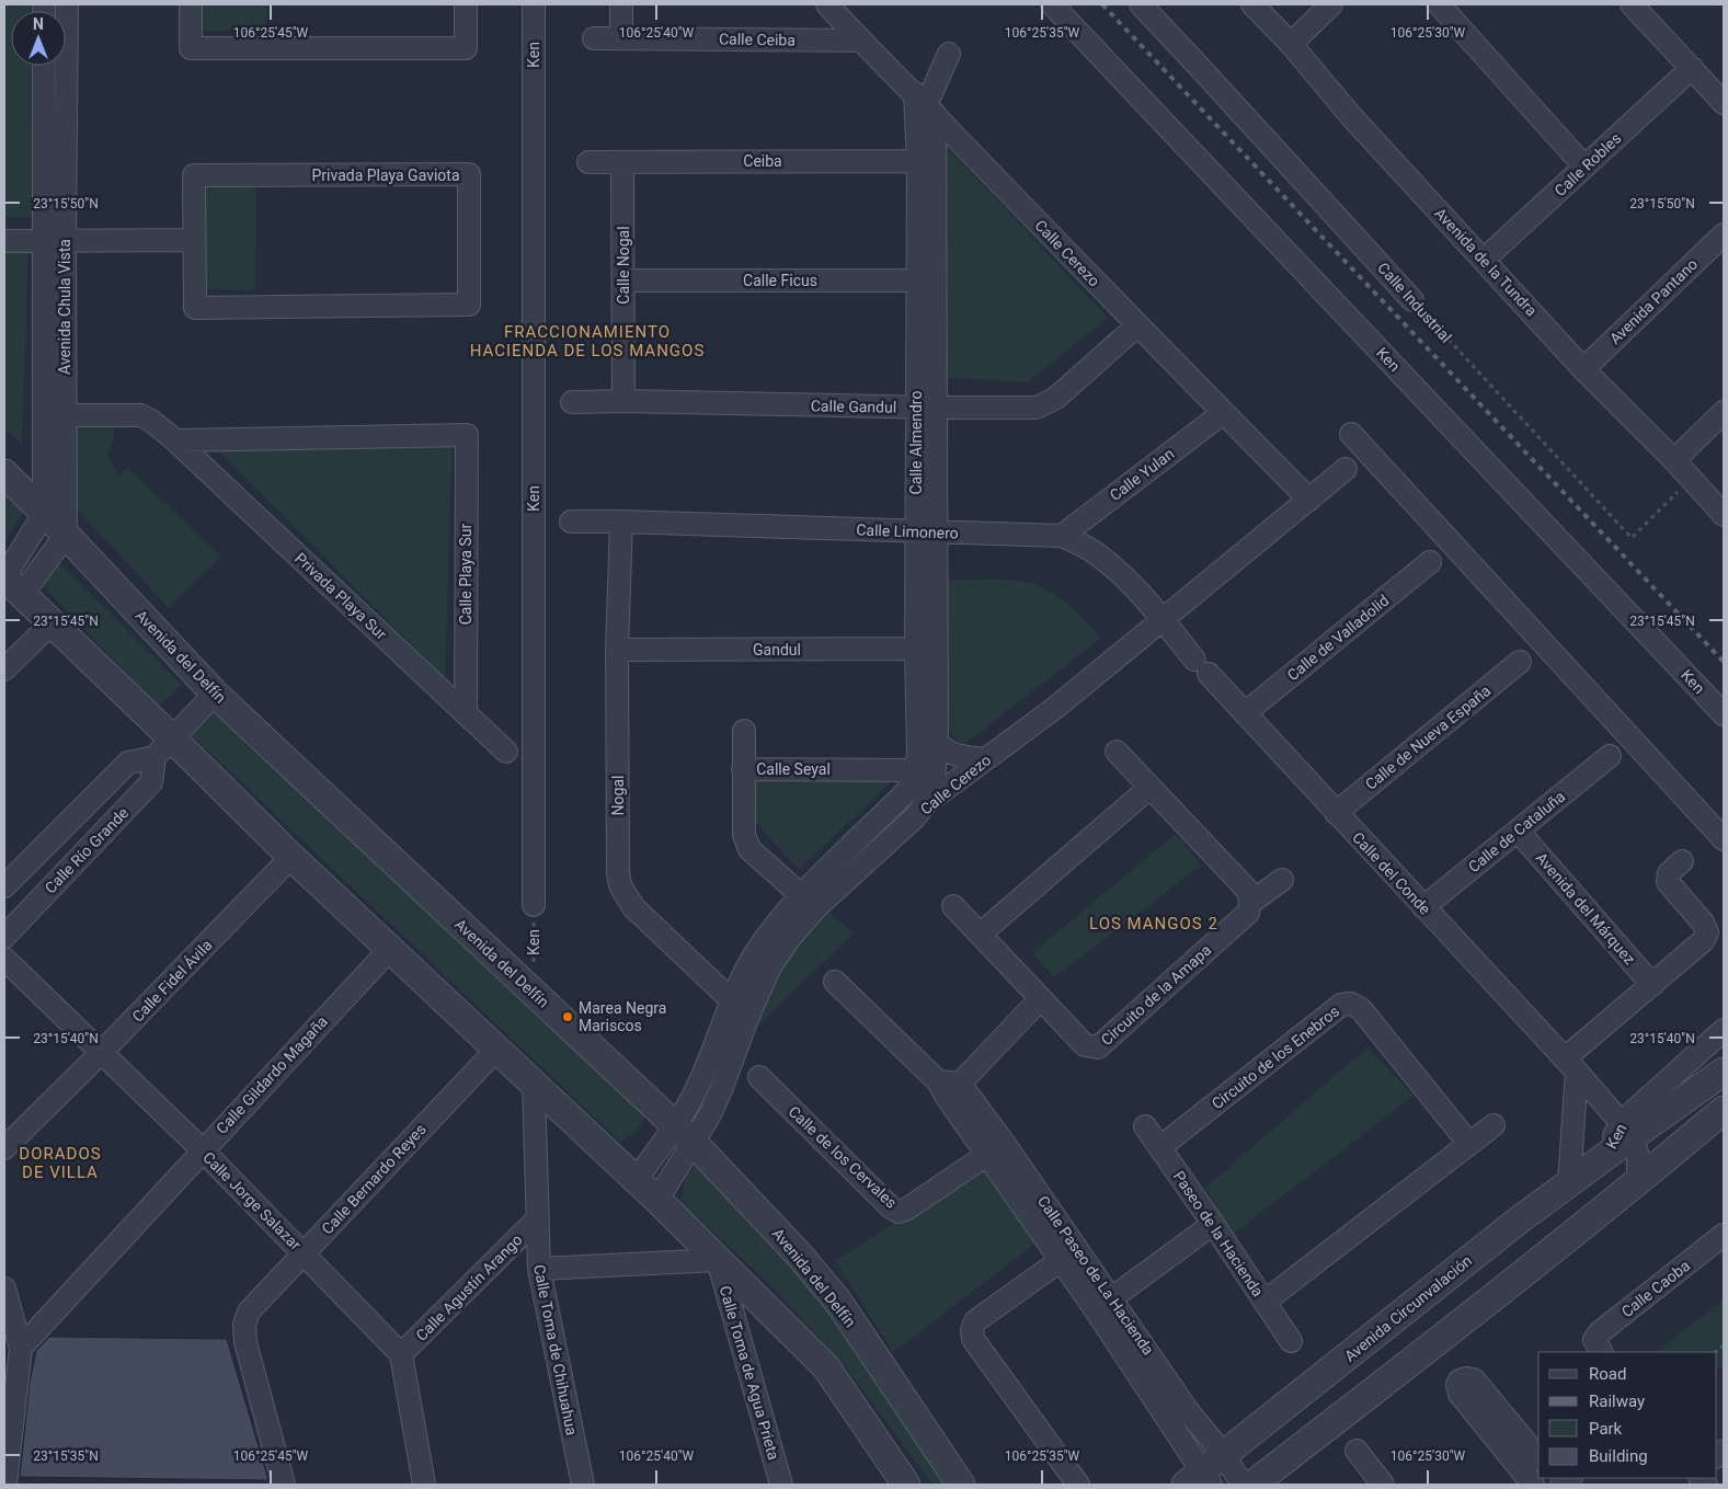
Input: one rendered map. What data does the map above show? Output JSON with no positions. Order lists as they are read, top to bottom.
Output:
{
  "streets": {
    "street": [
      "Calle Ceiba",
      "Ken",
      "Ceiba",
      "Calle Robles",
      "Privada Playa Gaviota",
      "Calle Cerezo",
      "Avenida de la Tundra",
      "Calle Nogal",
      "Calle Ficus",
      "Avenida Pantano",
      "Calle Industrial",
      "Avenida Chula Vista",
      "Calle Gandul",
      "Calle Almendro",
      "Calle Yulan",
      "Calle Limonero",
      "Calle Playa Sur",
      "Privada Playa Sur",
      "Calle de Valladolid",
      "Gandul",
      "Avenida del Delfín",
      "Calle de Nueva España",
      "Calle Seyal",
      "Nogal",
      "Calle de Cataluña",
      "Calle Río Grande",
      "Calle del Conde",
      "Avenida del Márquez",
      "Calle Fidel Ávila",
      "Circuito de la Amapa",
      "Circuito de los Enebros",
      "Calle Gildardo Magaña",
      "Calle de los Cervales",
      "Calle Bernardo Reyes",
      "Calle Jorge Salazar",
      "Paseo de la Hacienda",
      "Calle Paseo de La Hacienda",
      "Calle Agustín Arango",
      "Calle Caoba",
      "Avenida Circunvalación",
      "Calle Toma de Chihuahua",
      "Calle Toma de Agua Prieta"
    ]
  },
  "crossings": [
    ["Calle Ceiba", "Calle Cerezo"],
    ["Ken", "Avenida del Delfín"],
    ["Ken", "Avenida Circunvalación"],
    ["Ceiba", "Calle Nogal"],
    ["Ceiba", "Calle Almendro"],
    ["Calle Robles", "Avenida de la Tundra"],
    ["Calle Cerezo", "Calle Gandul"],
    ["Calle Cerezo", "Calle Almendro"],
    ["Calle Cerezo", "Calle Yulan"],
    ["Calle Cerezo", "Calle Limonero"],
    ["Calle Cerezo", "Avenida del Delfín"],
    ["Calle Cerezo", "Calle Seyal"],
    ["Calle Cerezo", "Nogal"],
    ["Avenida de la Tundra", "Avenida Pantano"],
    ["Avenida de la Tundra", "Calle Industrial"],
    ["Calle Nogal", "Calle Ficus"],
    ["Calle Nogal", "Calle Gandul"],
    ["Calle Ficus", "Calle Almendro"],
    ["Avenida Chula Vista", "Privada Playa Sur"],
    ["Avenida Chula Vista", "Avenida del Delfín"],
    ["Calle Gandul", "Calle Almendro"],
    ["Calle Almendro", "Calle Limonero"],
    ["Calle Almendro", "Gandul"],
    ["Calle Almendro", "Calle Seyal"],
    ["Calle Yulan", "Calle Limonero"],
    ["Calle Limonero", "Nogal"],
    ["Calle Limonero", "Calle del Conde"],
    ["Calle Playa Sur", "Privada Playa Sur"],
    ["Calle de Valladolid", "Calle del Conde"],
    ["Gandul", "Nogal"],
    ["Calle de Nueva España", "Calle del Conde"],
    ["Calle de Cataluña", "Calle del Conde"],
    ["Calle de Cataluña", "Avenida del Márquez"],
    ["Calle Fidel Ávila", "Calle Jorge Salazar"],
    ["Circuito de los Enebros", "Paseo de la Hacienda"],
    ["Calle Gildardo Magaña", "Calle Jorge Salazar"],
    ["Calle de los Cervales", "Calle Paseo de La Hacienda"],
    ["Calle Bernardo Reyes", "Calle Jorge Salazar"],
    ["Calle Jorge Salazar", "Calle Agustín Arango"],
    ["Calle Paseo de La Hacienda", "Avenida Circunvalación"],
    ["Calle Agustín Arango", "Calle Toma de Chihuahua"]
  ],
  "districts": ["FRACCIONAMIENTO HACIENDA DE LOS MANGOS", "LOS MANGOS 2", "DORADOS DE VILLA"],
  "places": ["Marea Negra Mariscos"],
  "legend": [
    "Road",
    "Railway",
    "Park",
    "Building"
  ],
  "north": "top",
  "coordinates": [
    "106°25'45\"W",
    "106°25'40\"W",
    "106°25'35\"W",
    "106°25'30\"W",
    "23°15'50\"N",
    "23°15'45\"N",
    "23°15'40\"N",
    "23°15'35\"N"
  ]
}
